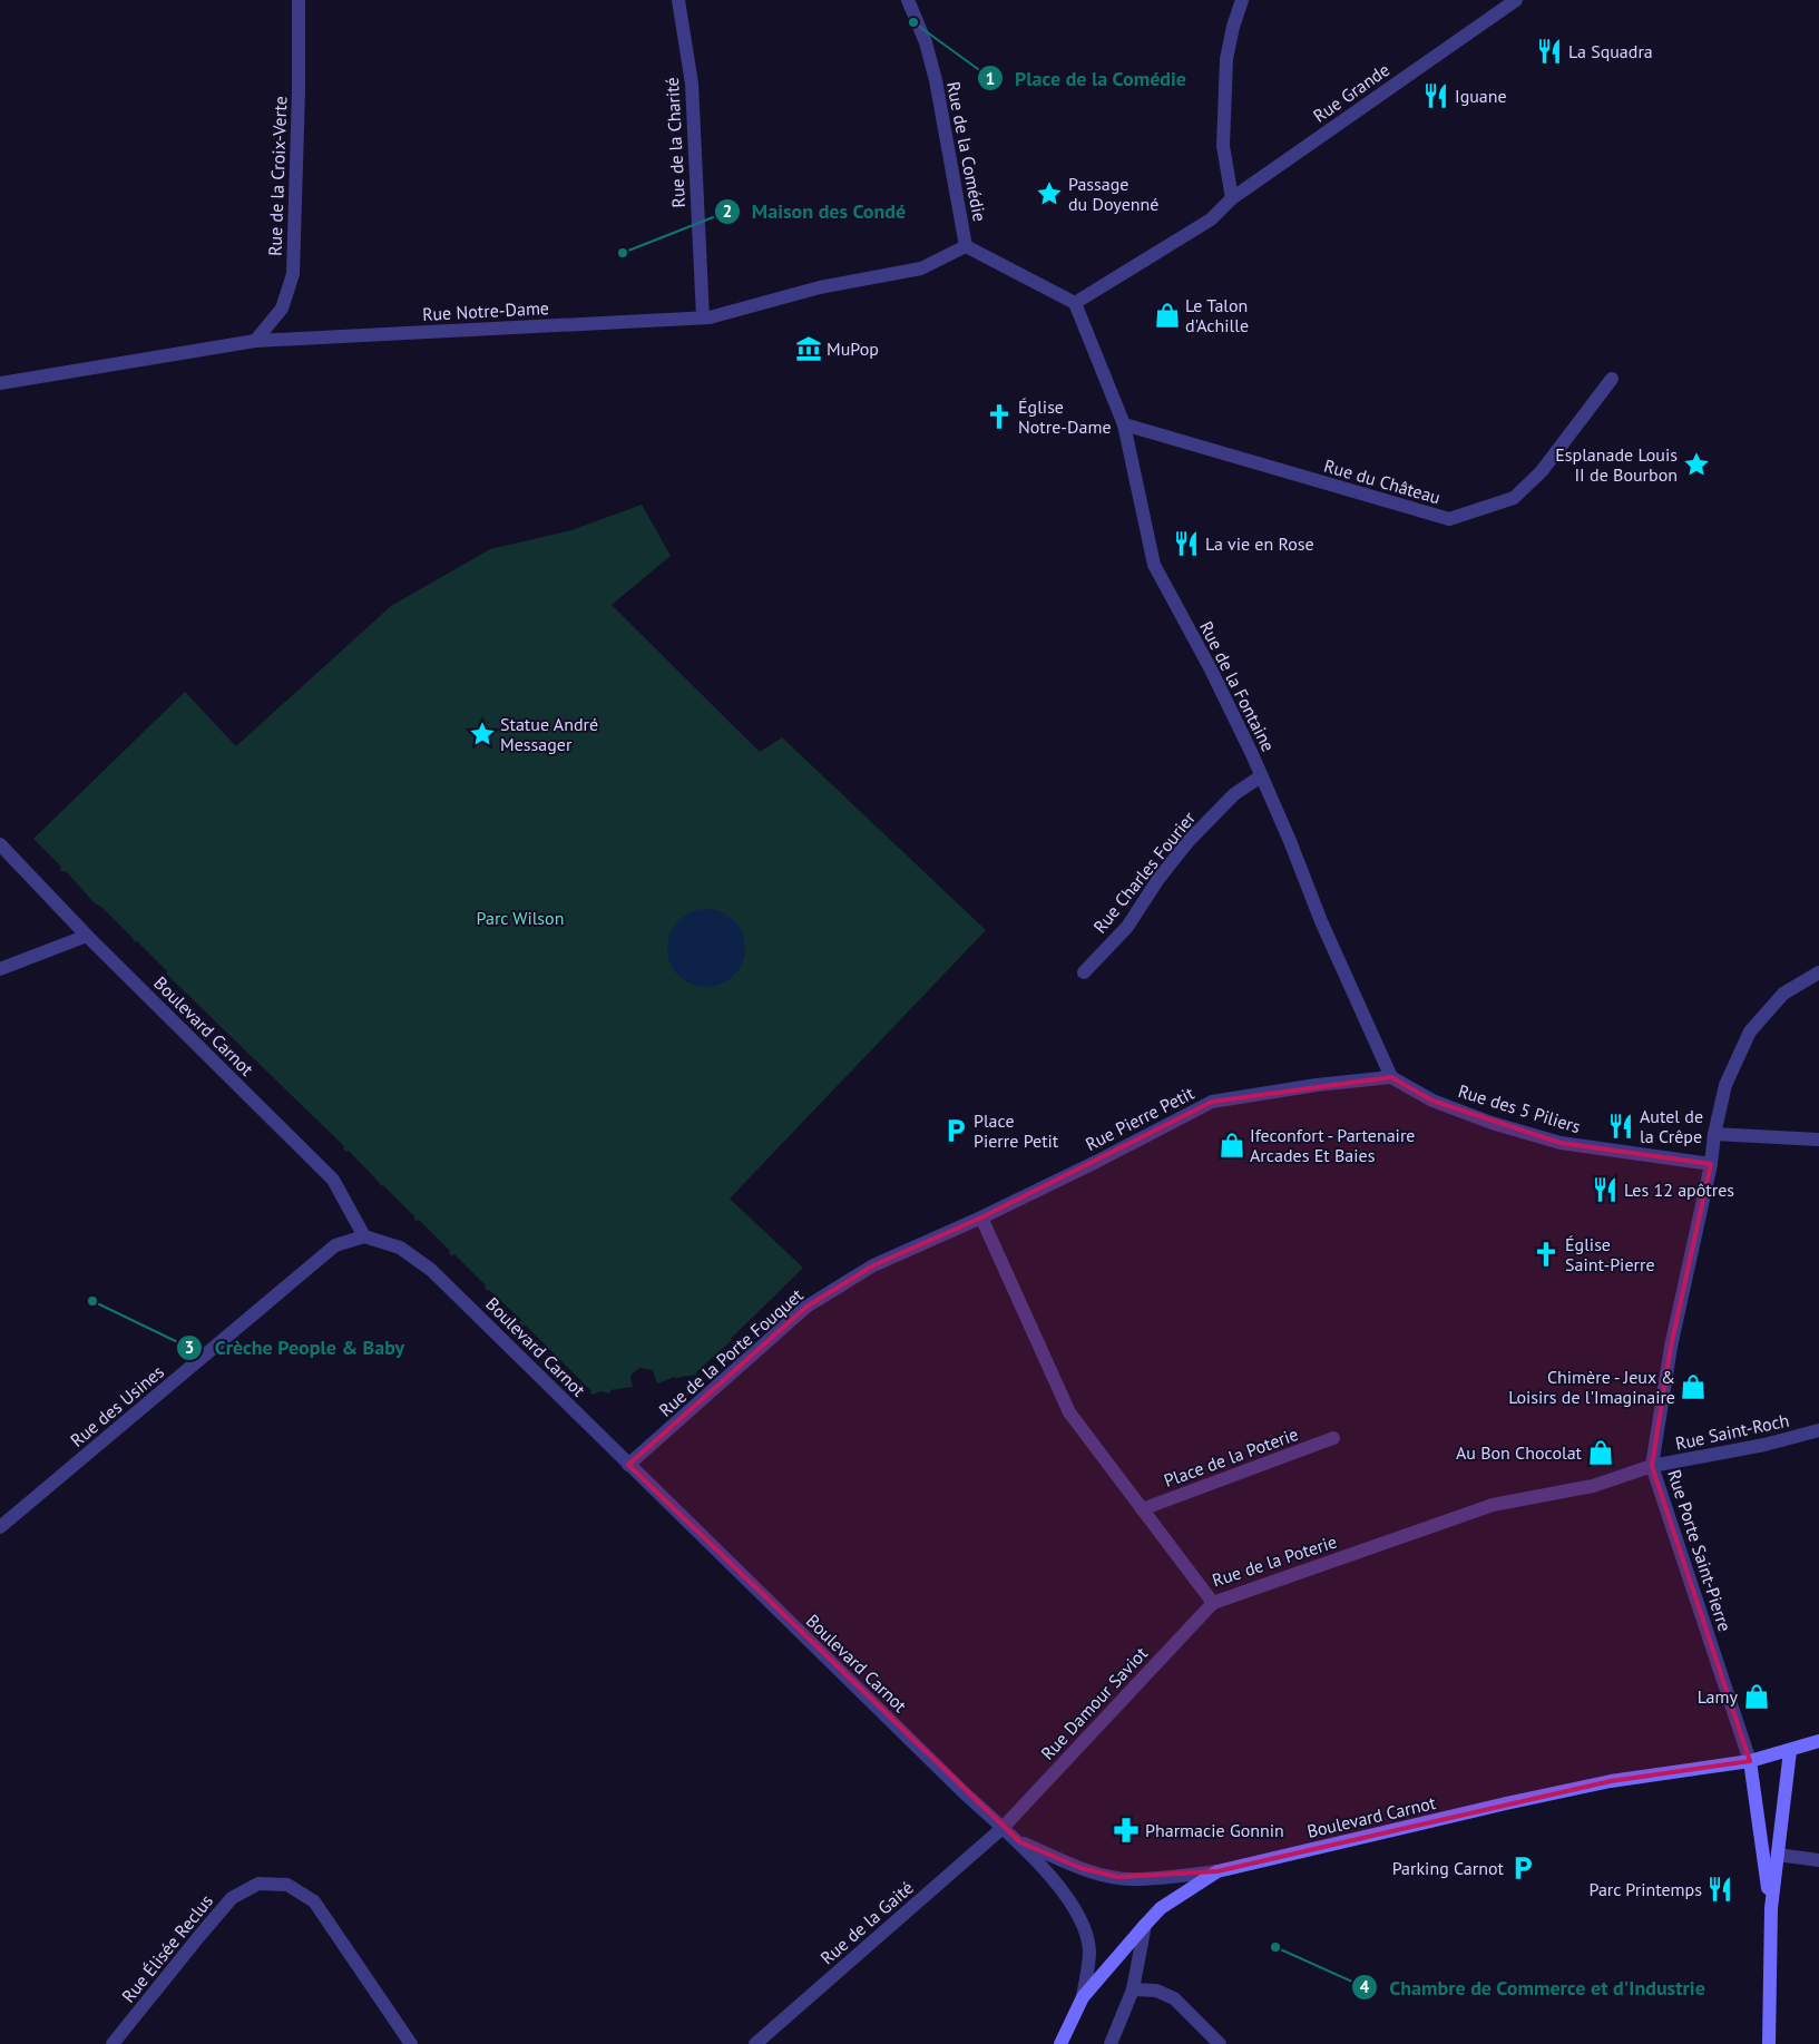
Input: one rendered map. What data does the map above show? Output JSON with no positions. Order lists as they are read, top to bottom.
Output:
{
  "streets": {
    "main road": ["Boulevard Carnot"],
    "street": [
      "Rue Grande",
      "Rue de la Charité",
      "Rue de la Comédie",
      "Rue de la Croix-Verte",
      "Rue Notre-Dame",
      "Rue du Château",
      "Rue de la Fontaine",
      "Rue Charles Fourier",
      "Rue des 5 Piliers",
      "Rue Pierre Petit",
      "Rue de la Porte Fouquet",
      "Rue des Usines",
      "Rue Saint-Roch",
      "Place de la Poterie",
      "Rue Porte Saint-Pierre",
      "Rue de la Poterie",
      "Rue Damour Saviot",
      "Rue de la Gaité",
      "Rue Élisée Reclus"
    ]
  },
  "crossings": [
    ["Rue Grande", "Rue de la Fontaine"],
    ["Rue de la Charité", "Rue Notre-Dame"],
    ["Rue de la Comédie", "Rue Notre-Dame"],
    ["Rue de la Croix-Verte", "Rue Notre-Dame"],
    ["Rue du Château", "Rue de la Fontaine"],
    ["Rue de la Fontaine", "Rue Charles Fourier"],
    ["Rue de la Fontaine", "Rue des 5 Piliers"],
    ["Rue de la Fontaine", "Rue Pierre Petit"],
    ["Boulevard Carnot", "Rue de la Porte Fouquet"],
    ["Boulevard Carnot", "Rue des Usines"],
    ["Boulevard Carnot", "Rue Porte Saint-Pierre"],
    ["Boulevard Carnot", "Rue Damour Saviot"],
    ["Boulevard Carnot", "Rue de la Gaité"],
    ["Rue des 5 Piliers", "Rue Pierre Petit"],
    ["Rue des 5 Piliers", "Rue Porte Saint-Pierre"],
    ["Rue Pierre Petit", "Rue de la Porte Fouquet"],
    ["Rue Pierre Petit", "Rue de la Poterie"],
    ["Rue de la Porte Fouquet", "Rue de la Poterie"],
    ["Rue Saint-Roch", "Rue Porte Saint-Pierre"],
    ["Rue Saint-Roch", "Rue de la Poterie"],
    ["Place de la Poterie", "Rue de la Poterie"],
    ["Rue Porte Saint-Pierre", "Rue de la Poterie"],
    ["Rue de la Poterie", "Rue Damour Saviot"],
    ["Rue Damour Saviot", "Rue de la Gaité"]
  ],
  "parks": ["Parc Wilson"],
  "places": {
    "other": [
      "Place de la Comédie",
      "Maison des Condé",
      "Crèche People & Baby",
      "Chambre de Commerce et d'Industrie"
    ],
    "restaurant": [
      "La Squadra",
      "Iguane",
      "La vie en Rose",
      "Autel de la Crêpe",
      "Les 12 apôtres",
      "Parc Printemps"
    ],
    "place": ["Passage du Doyenné", "Esplanade Louis II de Bourbon", "Statue André Messager"],
    "shop": [
      "Le Talon d'Achille",
      "Ifeconfort - Partenaire Arcades Et Baies",
      "Chimère - Jeux & Loisirs de l'Imaginaire",
      "Au Bon Chocolat",
      "Lamy"
    ],
    "museum": ["MuPop"],
    "church": ["Église Notre-Dame", "Église Saint-Pierre"],
    "parking": ["Place Pierre Petit", "Parking Carnot"],
    "pharmacy": ["Pharmacie Gonnin"]
  }
}
